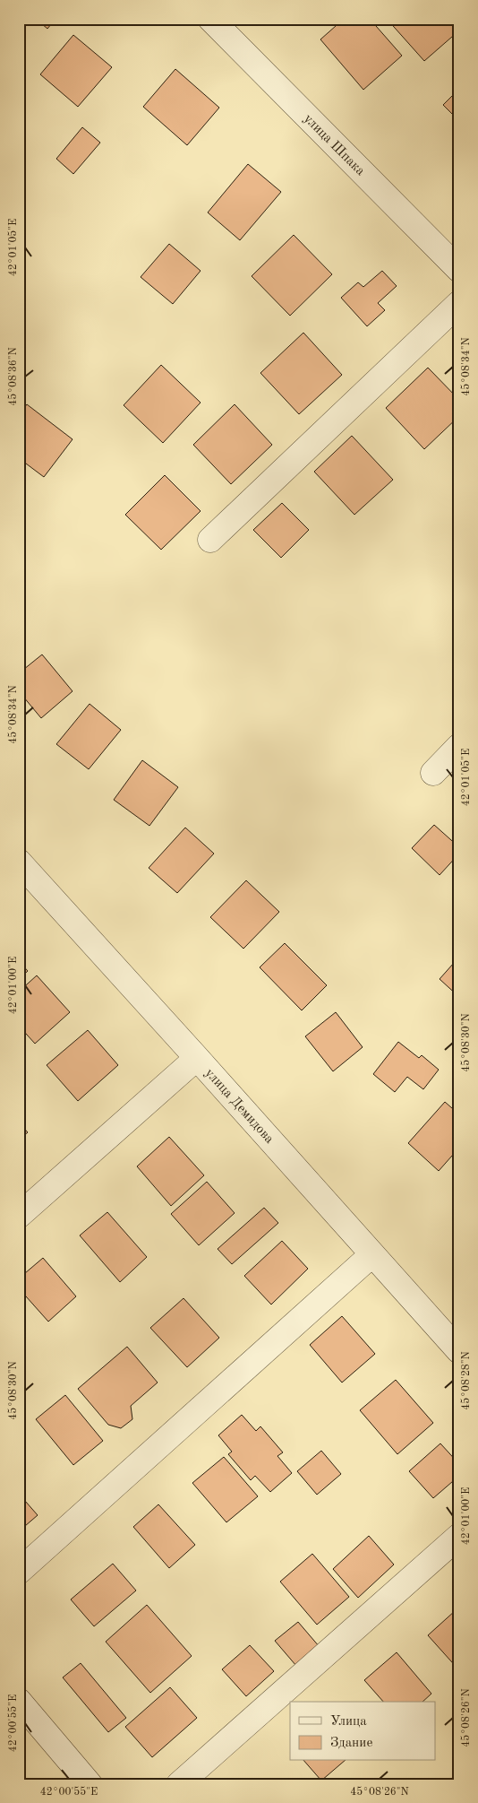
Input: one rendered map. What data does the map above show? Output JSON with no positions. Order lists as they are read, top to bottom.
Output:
{
  "streets": {
    "street": ["улица Шпака", "улица Демидова"]
  },
  "legend": ["Улица", "Здание"],
  "coordinates": [
    "42°01'05\"E",
    "45°08'34\"N",
    "45°08'36\"N",
    "42°01'00\"E",
    "45°08'30\"N",
    "45°08'28\"N",
    "45°08'26\"N",
    "42°00'55\"E"
  ]
}
